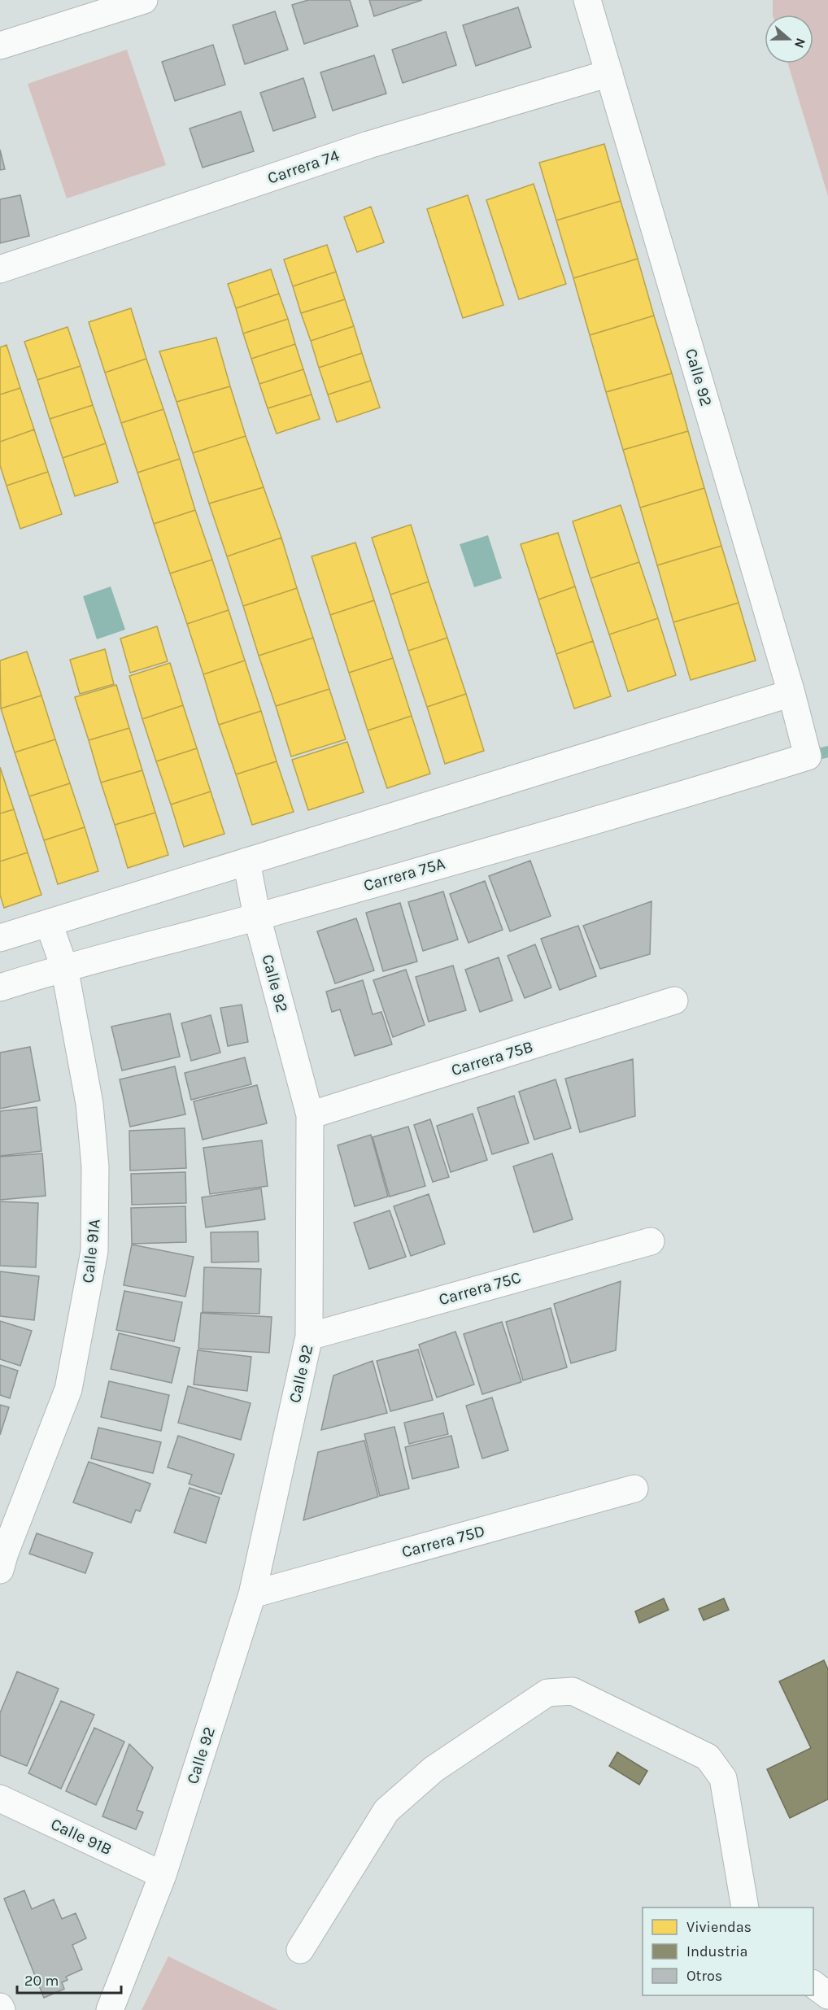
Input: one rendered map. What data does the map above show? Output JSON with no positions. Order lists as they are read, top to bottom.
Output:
{
  "streets": {
    "street": [
      "Carrera 74",
      "Calle 92",
      "Carrera 75A",
      "Carrera 75B",
      "Calle 91A",
      "Carrera 75C",
      "Carrera 75D",
      "Calle 91B"
    ]
  },
  "crossings": [
    ["Carrera 74", "Calle 92"],
    ["Calle 92", "Carrera 75A"],
    ["Calle 92", "Carrera 75B"],
    ["Calle 92", "Carrera 75C"],
    ["Calle 92", "Carrera 75D"],
    ["Calle 92", "Calle 91B"],
    ["Carrera 75A", "Calle 91A"]
  ],
  "legend": ["Viviendas", "Industria", "Otros"],
  "scale_bar": "20 m",
  "north": "right"
}
